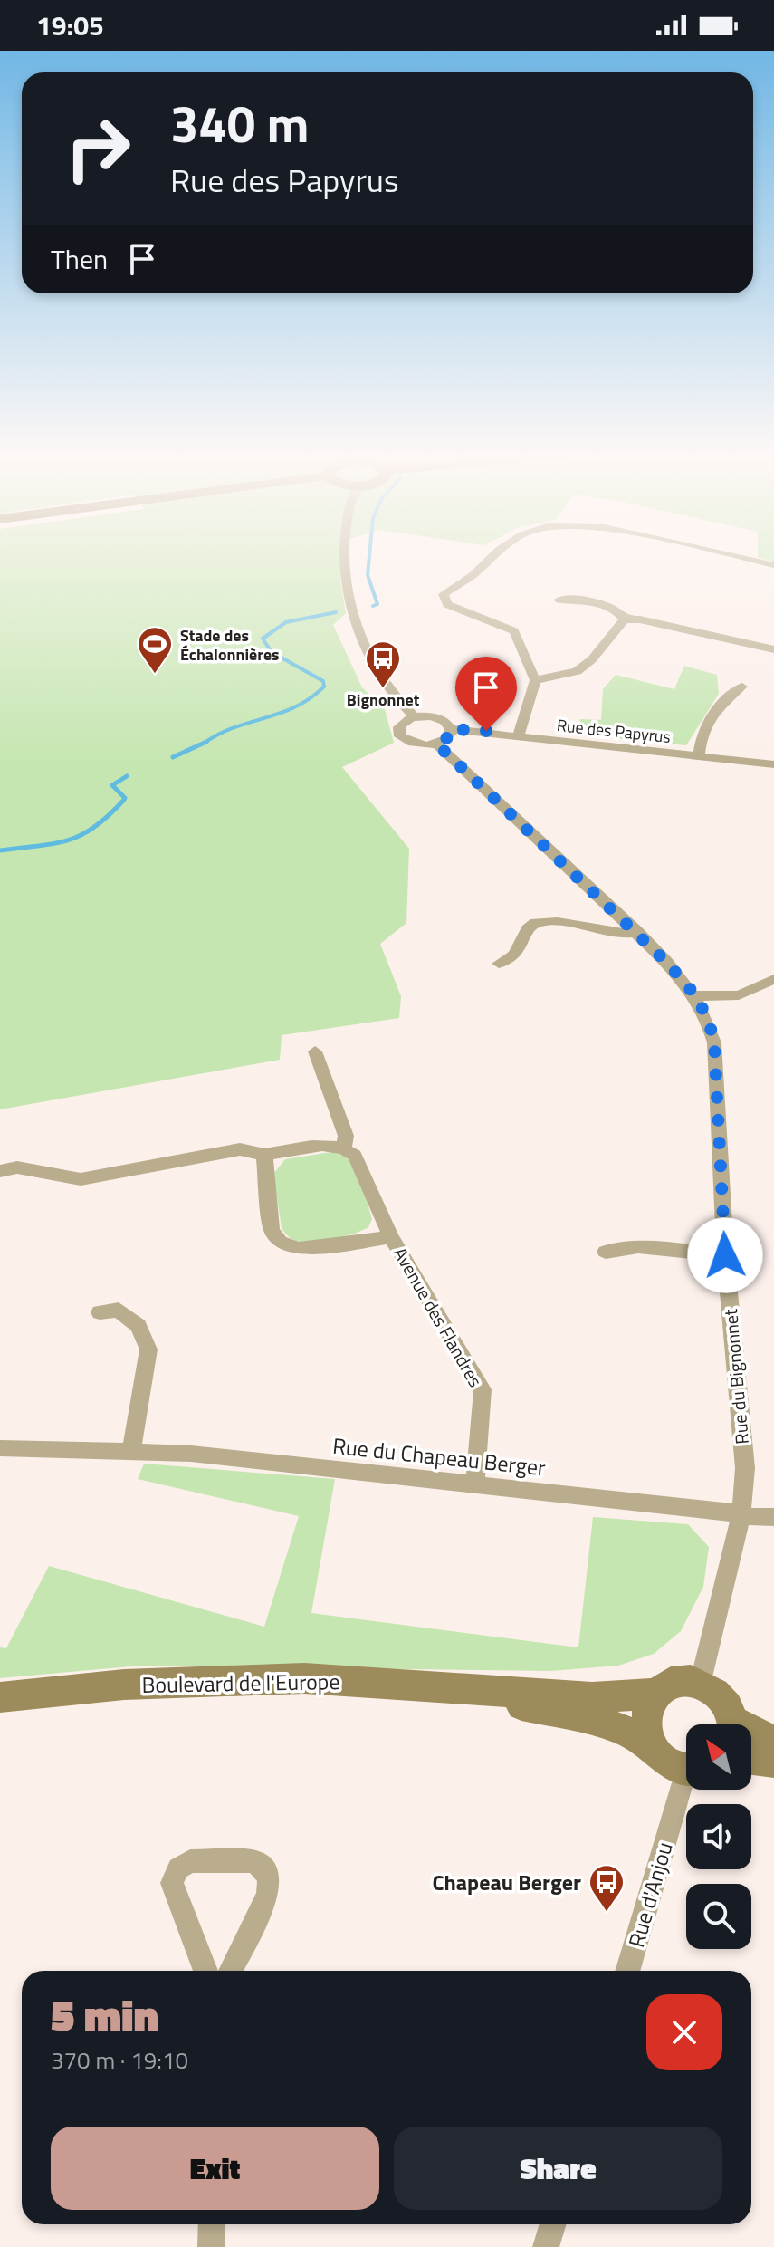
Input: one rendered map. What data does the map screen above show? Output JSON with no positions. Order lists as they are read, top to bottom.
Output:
{
  "streets": {
    "main road": ["Boulevard de l'Europe"],
    "street": [
      "Rue des Papyrus",
      "Avenue des Flandres",
      "Rue du Bignonnet",
      "Rue du Chapeau Berger",
      "Rue d'Anjou"
    ]
  },
  "crossings": [
    ["Avenue des Flandres", "Rue du Chapeau Berger"],
    ["Rue du Bignonnet", "Rue du Chapeau Berger"],
    ["Rue du Bignonnet", "Boulevard de l'Europe"]
  ],
  "places": {
    "sports": ["Stade des Échalonnières"],
    "bus stop": ["Bignonnet", "Chapeau Berger"]
  },
  "north": "top left",
  "page": {
    "status": "19:05",
    "turn": ["340 m", "Rue des Papyrus"],
    "then": "Then",
    "heading": ["5 min", "370 m · 19:10"],
    "buttons": ["Exit", "Share"]
  }
}
